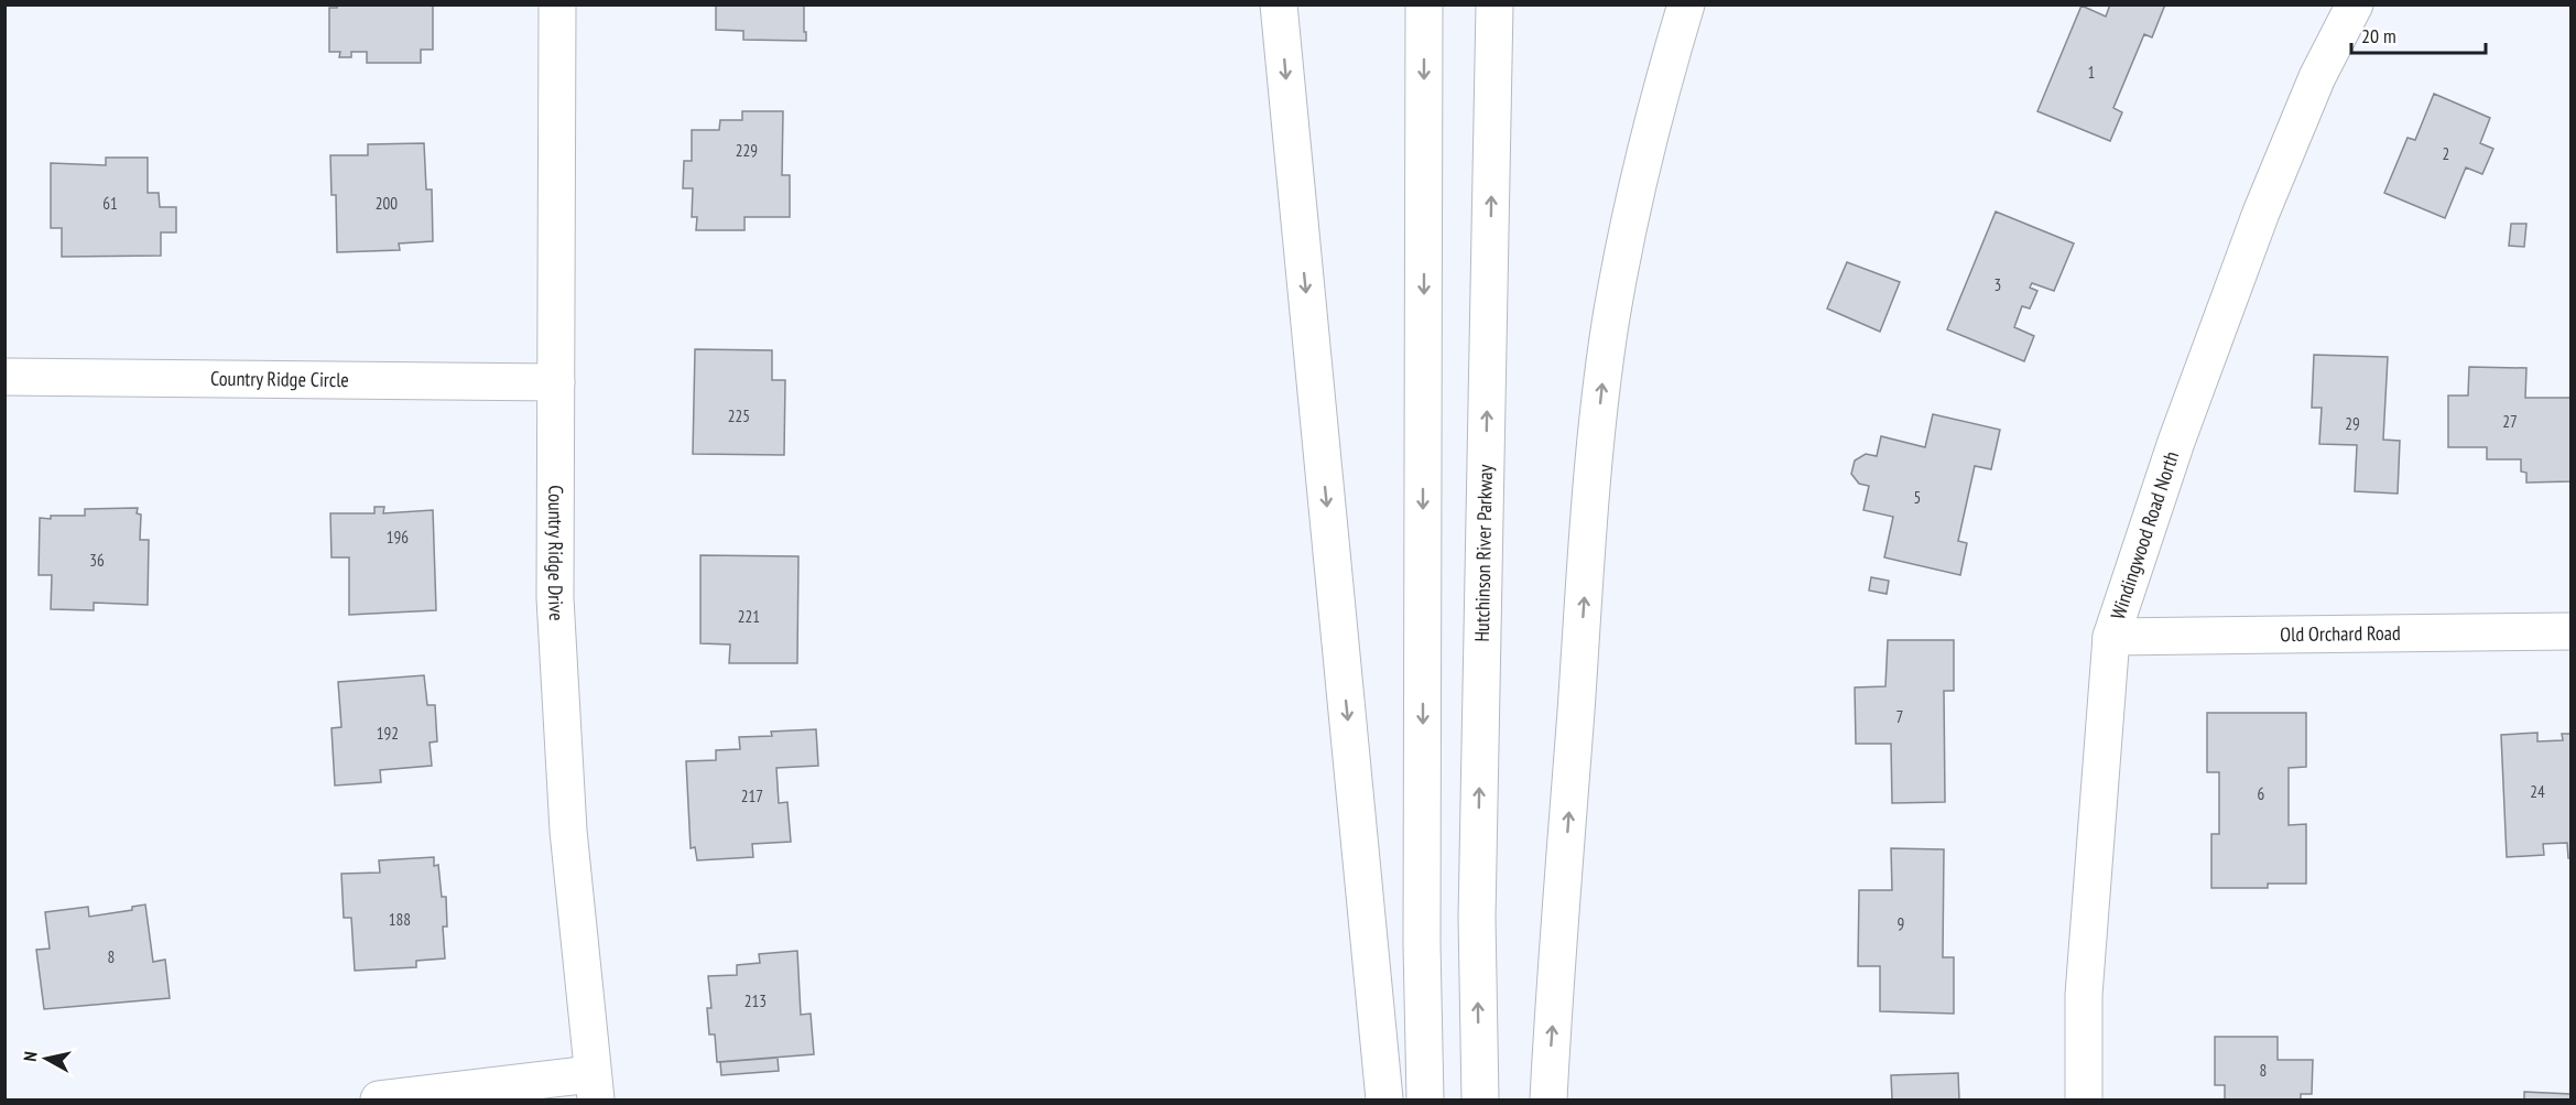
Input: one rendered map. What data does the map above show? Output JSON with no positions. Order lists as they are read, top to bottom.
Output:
{
  "streets": {
    "main road": [
      "Country Ridge Circle",
      "Windingwood Road North",
      "Hutchinson River Parkway",
      "Country Ridge Drive",
      "Old Orchard Road"
    ]
  },
  "crossings": [
    ["Country Ridge Circle", "Country Ridge Drive"],
    ["Windingwood Road North", "Old Orchard Road"]
  ],
  "house_numbers": [
    "1",
    "229",
    "2",
    "61",
    "200",
    "3",
    "225",
    "27",
    "29",
    "5",
    "196",
    "36",
    "221",
    "7",
    "192",
    "24",
    "6",
    "217",
    "188",
    "9",
    "8",
    "213",
    "8"
  ],
  "scale_bar": "20 m",
  "north": "left"
}
